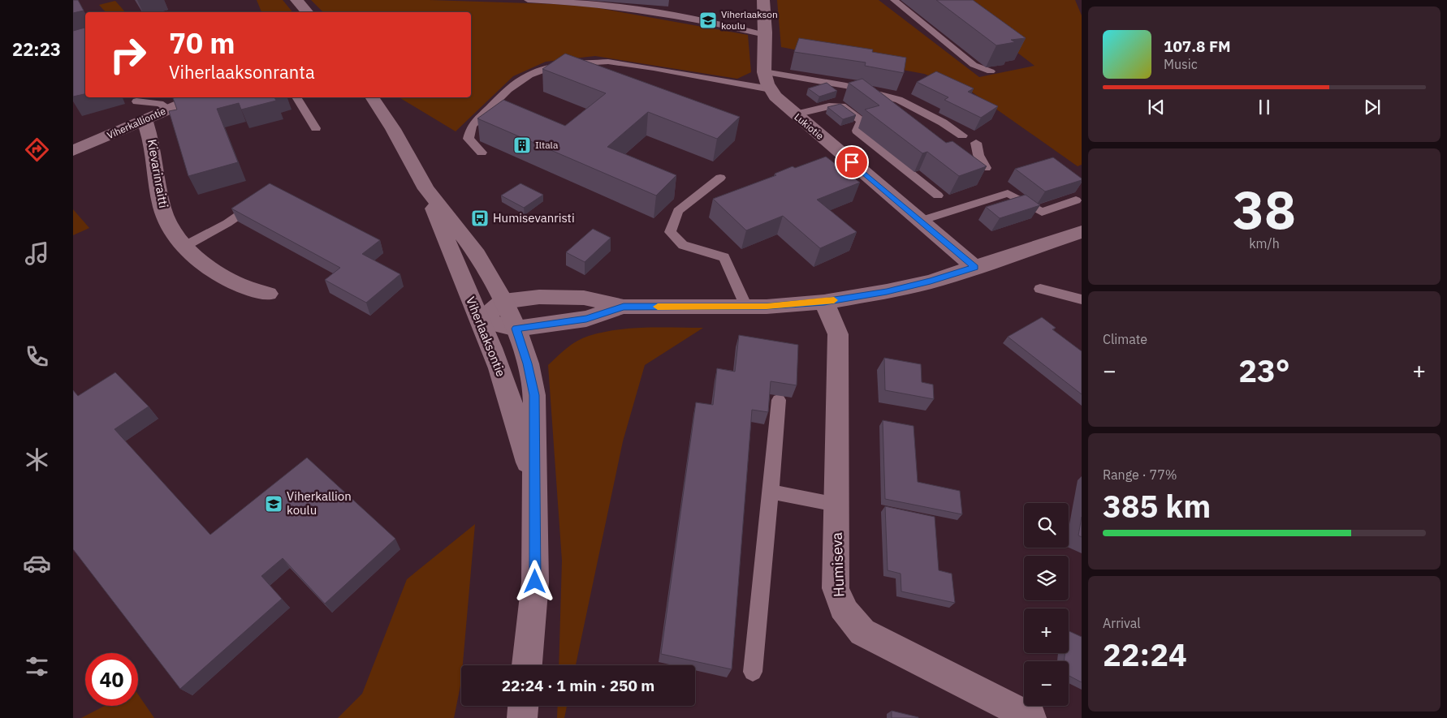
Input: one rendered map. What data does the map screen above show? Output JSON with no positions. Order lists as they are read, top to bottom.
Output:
{
  "streets": {
    "street": [
      "Viherkalliontie",
      "Lukiotie",
      "Kievarinraitti",
      "Viherlaaksontie",
      "Humiseva"
    ]
  },
  "crossings": [
    ["Viherkalliontie", "Kievarinraitti"]
  ],
  "places": {
    "school or university": ["Viherlaakson koulu", "Viherkallion koulu"],
    "building": ["Iltala"],
    "bus stop": ["Humisevanristi"]
  },
  "page": {
    "tabs": "22:23",
    "turn": ["70 m", "Viherlaaksonranta"],
    "song": ["107.8 FM", "Music"],
    "tile": [
      ["38", "km/h"],
      "Climate",
      ["Range · 77%", "385 km"],
      ["Arrival", "22:24"]
    ],
    "heat": ["−", "23°", "+"],
    "map_buttons": ["+", "−"],
    "limit": "40",
    "trip": "22:24 · 1 min · 250 m"
  }
}
